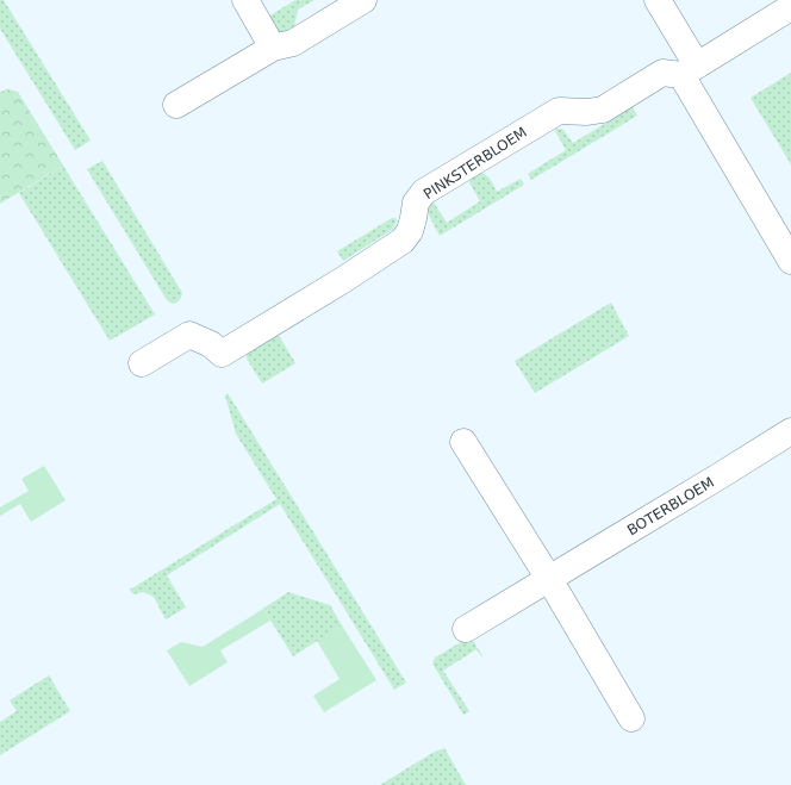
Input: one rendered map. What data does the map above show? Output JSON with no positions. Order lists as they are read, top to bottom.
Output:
{
  "streets": {
    "street": ["PINKSTERBLOEM", "BOTERBLOEM"]
  }
}
